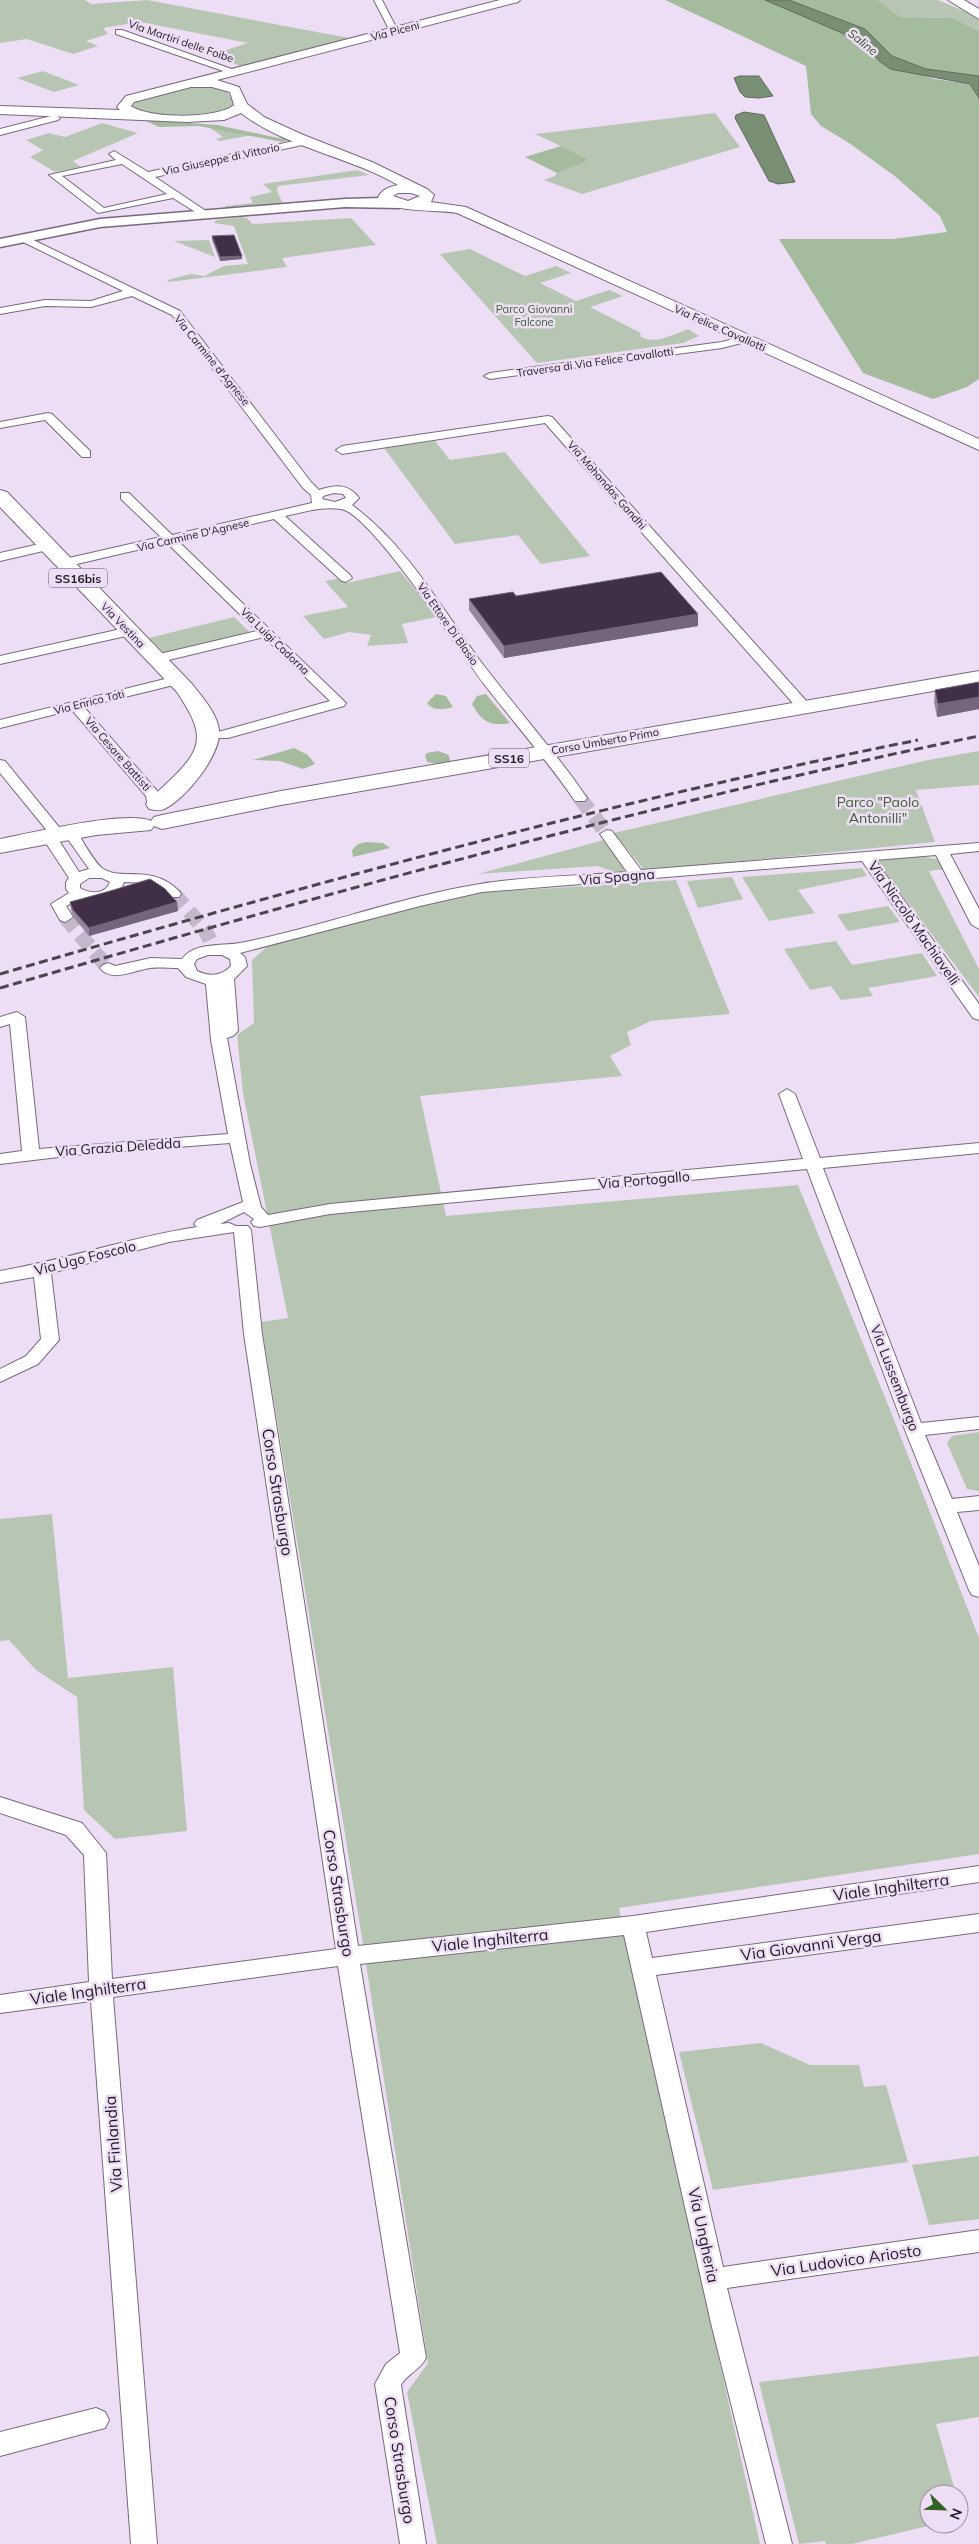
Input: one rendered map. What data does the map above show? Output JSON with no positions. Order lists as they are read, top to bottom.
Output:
{
  "streets": {
    "main road": [
      "Via Piceni",
      "Via Felice Cavallotti",
      "SS16bis",
      "Via Vestina",
      "Corso Umberto Primo",
      "SS16"
    ],
    "street": [
      "Via Martiri delle Foibe",
      "Via Giuseppe di Vittorio",
      "Via Carmine d'Agnese",
      "Traversa di Via Felice Cavallotti",
      "Via Mohandas Gandhi",
      "Via Carmine D'Agnese",
      "Via Ettore Di Blasio",
      "Via Luigi Cadorna",
      "Via Enrico Toti",
      "Via Cesare Battisti",
      "Via Spagna",
      "Via Niccolò Machiavelli",
      "Via Grazia Deledda",
      "Via Portogallo",
      "Via Ugo Foscolo",
      "Via Lussemburgo",
      "Corso Strasburgo",
      "Viale Inghilterra",
      "Via Giovanni Verga",
      "Via Finlandia",
      "Via Ungheria",
      "Via Ludovico Ariosto"
    ]
  },
  "crossings": [
    ["Via Piceni", "Via Martiri delle Foibe"],
    ["Via Giuseppe di Vittorio", "Via Felice Cavallotti"],
    ["Via Felice Cavallotti", "Traversa di Via Felice Cavallotti"],
    ["Via Carmine d'Agnese", "Via Carmine D'Agnese"],
    ["Via Mohandas Gandhi", "Corso Umberto Primo"],
    ["Via Carmine D'Agnese", "Via Ettore Di Blasio"],
    ["Via Carmine D'Agnese", "Via Vestina"],
    ["Via Carmine D'Agnese", "Via Luigi Cadorna"],
    ["Via Ettore Di Blasio", "Corso Umberto Primo"],
    ["Via Vestina", "Via Luigi Cadorna"],
    ["Via Vestina", "Via Enrico Toti"],
    ["Via Vestina", "Corso Umberto Primo"],
    ["Via Vestina", "Via Cesare Battisti"],
    ["Via Enrico Toti", "Via Cesare Battisti"],
    ["Corso Umberto Primo", "Via Cesare Battisti"],
    ["Via Spagna", "Via Niccolò Machiavelli"],
    ["Via Grazia Deledda", "Corso Strasburgo"],
    ["Via Portogallo", "Via Ugo Foscolo"],
    ["Via Portogallo", "Via Lussemburgo"],
    ["Via Portogallo", "Corso Strasburgo"],
    ["Via Ugo Foscolo", "Corso Strasburgo"],
    ["Corso Strasburgo", "Viale Inghilterra"],
    ["Viale Inghilterra", "Via Finlandia"],
    ["Viale Inghilterra", "Via Ungheria"],
    ["Via Giovanni Verga", "Via Ungheria"],
    ["Via Ungheria", "Via Ludovico Ariosto"]
  ],
  "water": ["Saline"],
  "parks": ["Parco Giovanni Falcone", "Parco \"Paolo Antonilli\""],
  "north": "bottom right"
}
